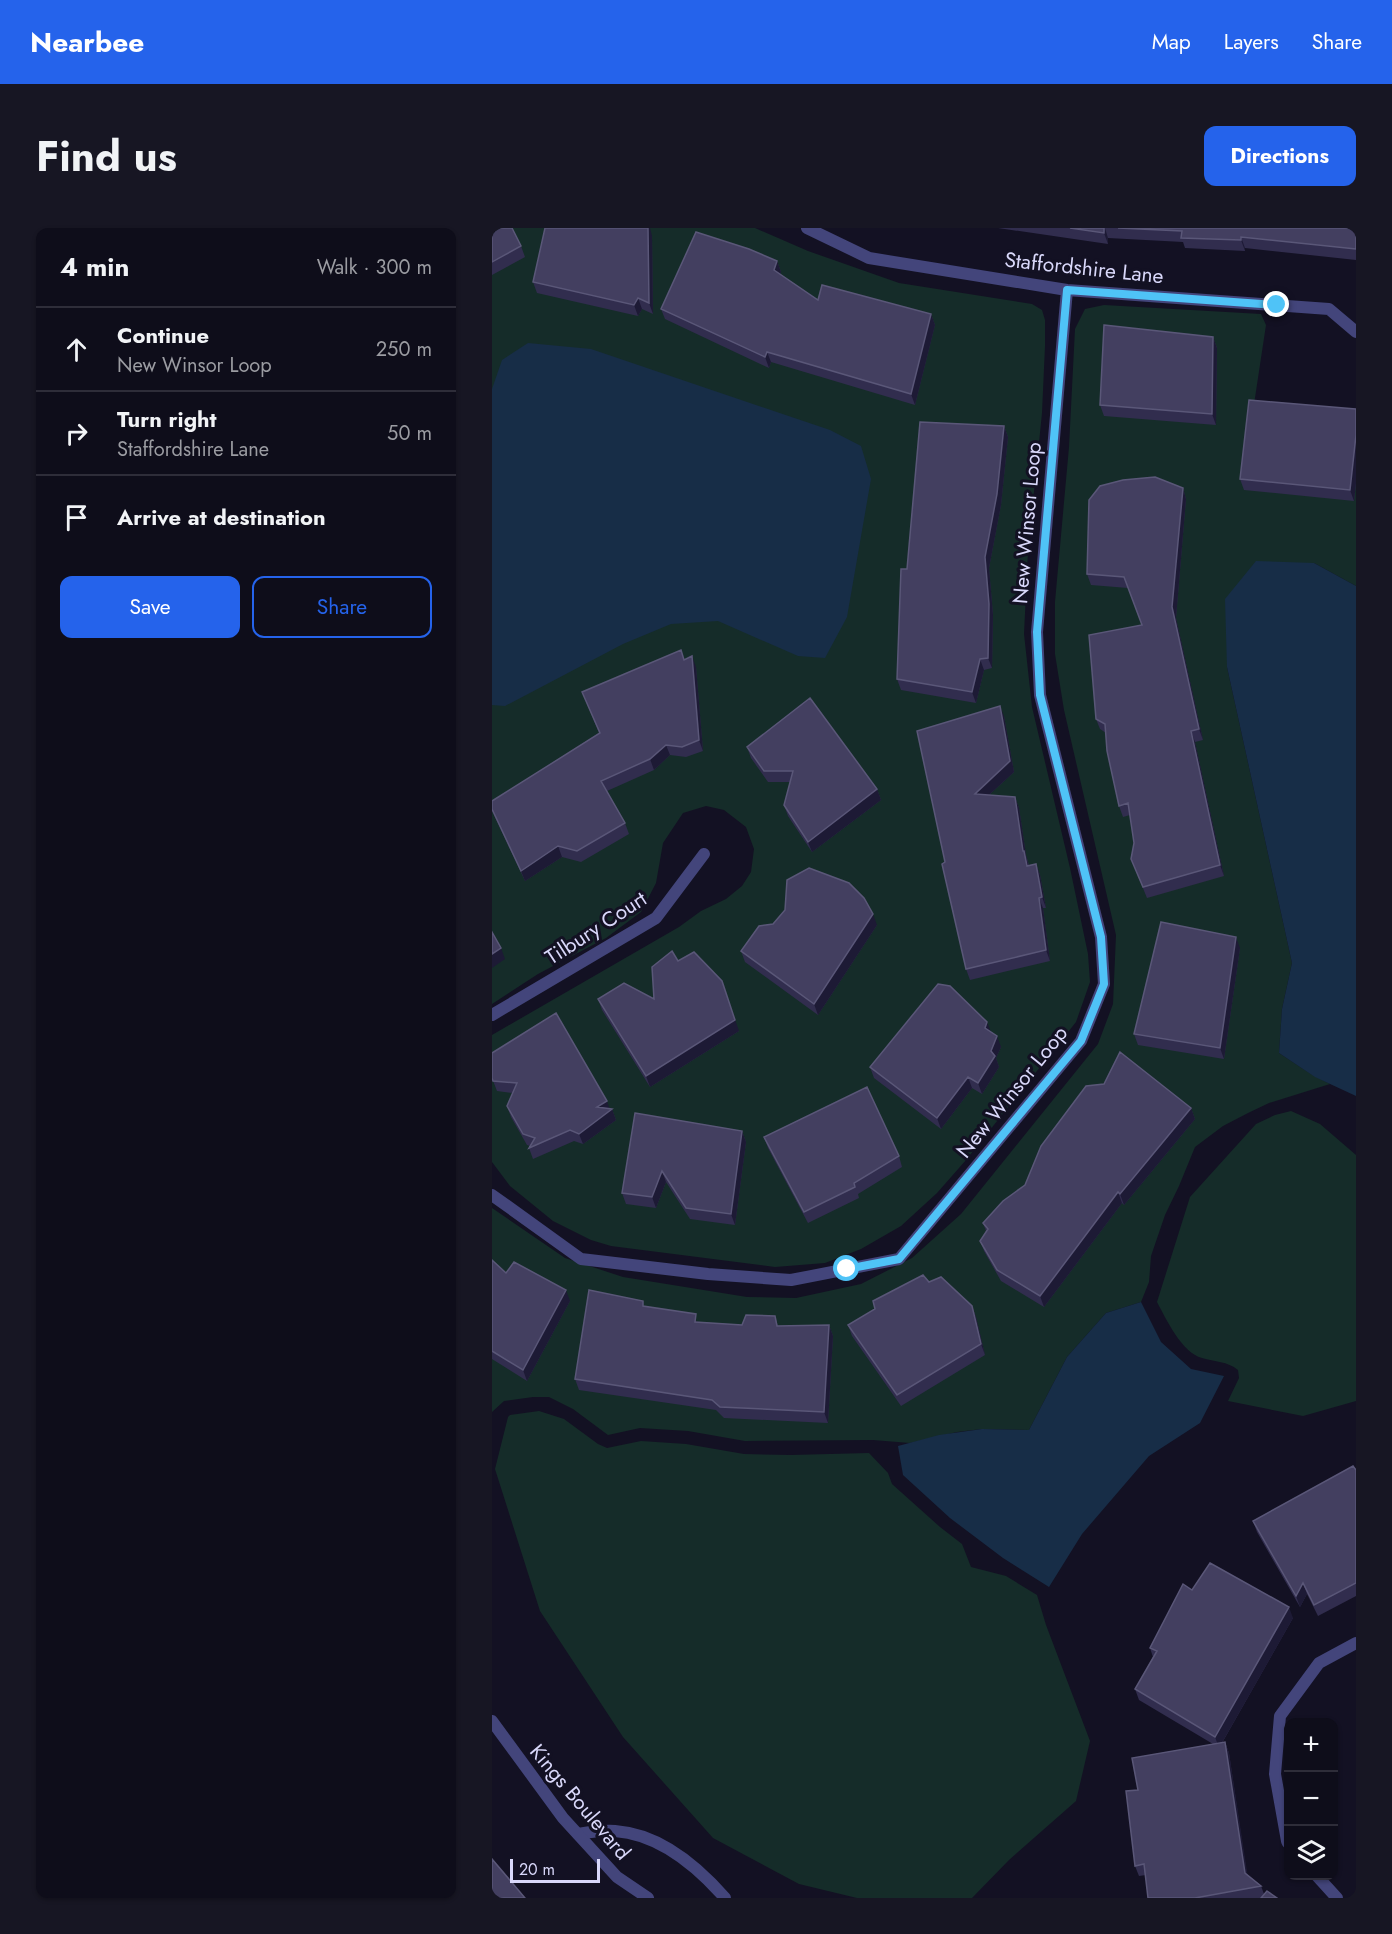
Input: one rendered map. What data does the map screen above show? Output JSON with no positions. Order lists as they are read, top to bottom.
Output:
{
  "streets": {
    "street": [
      "Staffordshire Lane",
      "New Winsor Loop",
      "Tilbury Court",
      "Kings Boulevard"
    ]
  },
  "crossings": [
    ["Staffordshire Lane", "New Winsor Loop"]
  ],
  "scale_bar": "20 m",
  "page": {
    "header": "Nearbee",
    "nav": ["Map", "Layers", "Share"],
    "title": "Find us",
    "buttons": [
      "Directions",
      ["Save", "Share"]
    ],
    "heading": ["4 min", "Walk · 300 m"],
    "list": [
      ["Continue", "New Winsor Loop", "250 m"],
      ["Turn right", "Staffordshire Lane", "50 m"],
      "Arrive at destination"
    ],
    "map_buttons": ["+", "−"],
    "scale": "20 m"
  }
}
